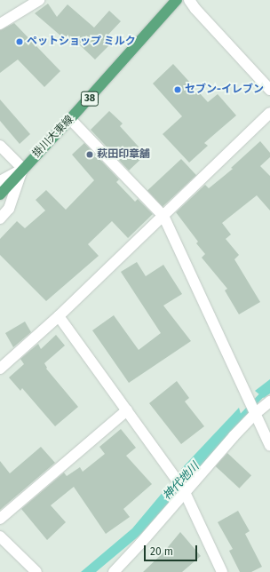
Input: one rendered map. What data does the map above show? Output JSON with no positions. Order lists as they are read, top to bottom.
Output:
{
  "streets": {
    "main road": ["38", "掛川大東線"]
  },
  "water": ["神代地川"],
  "places": ["ペットショップ ミルク", "セブン-イレブン", "萩田印章舗"],
  "scale_bar": "20 m"
}
